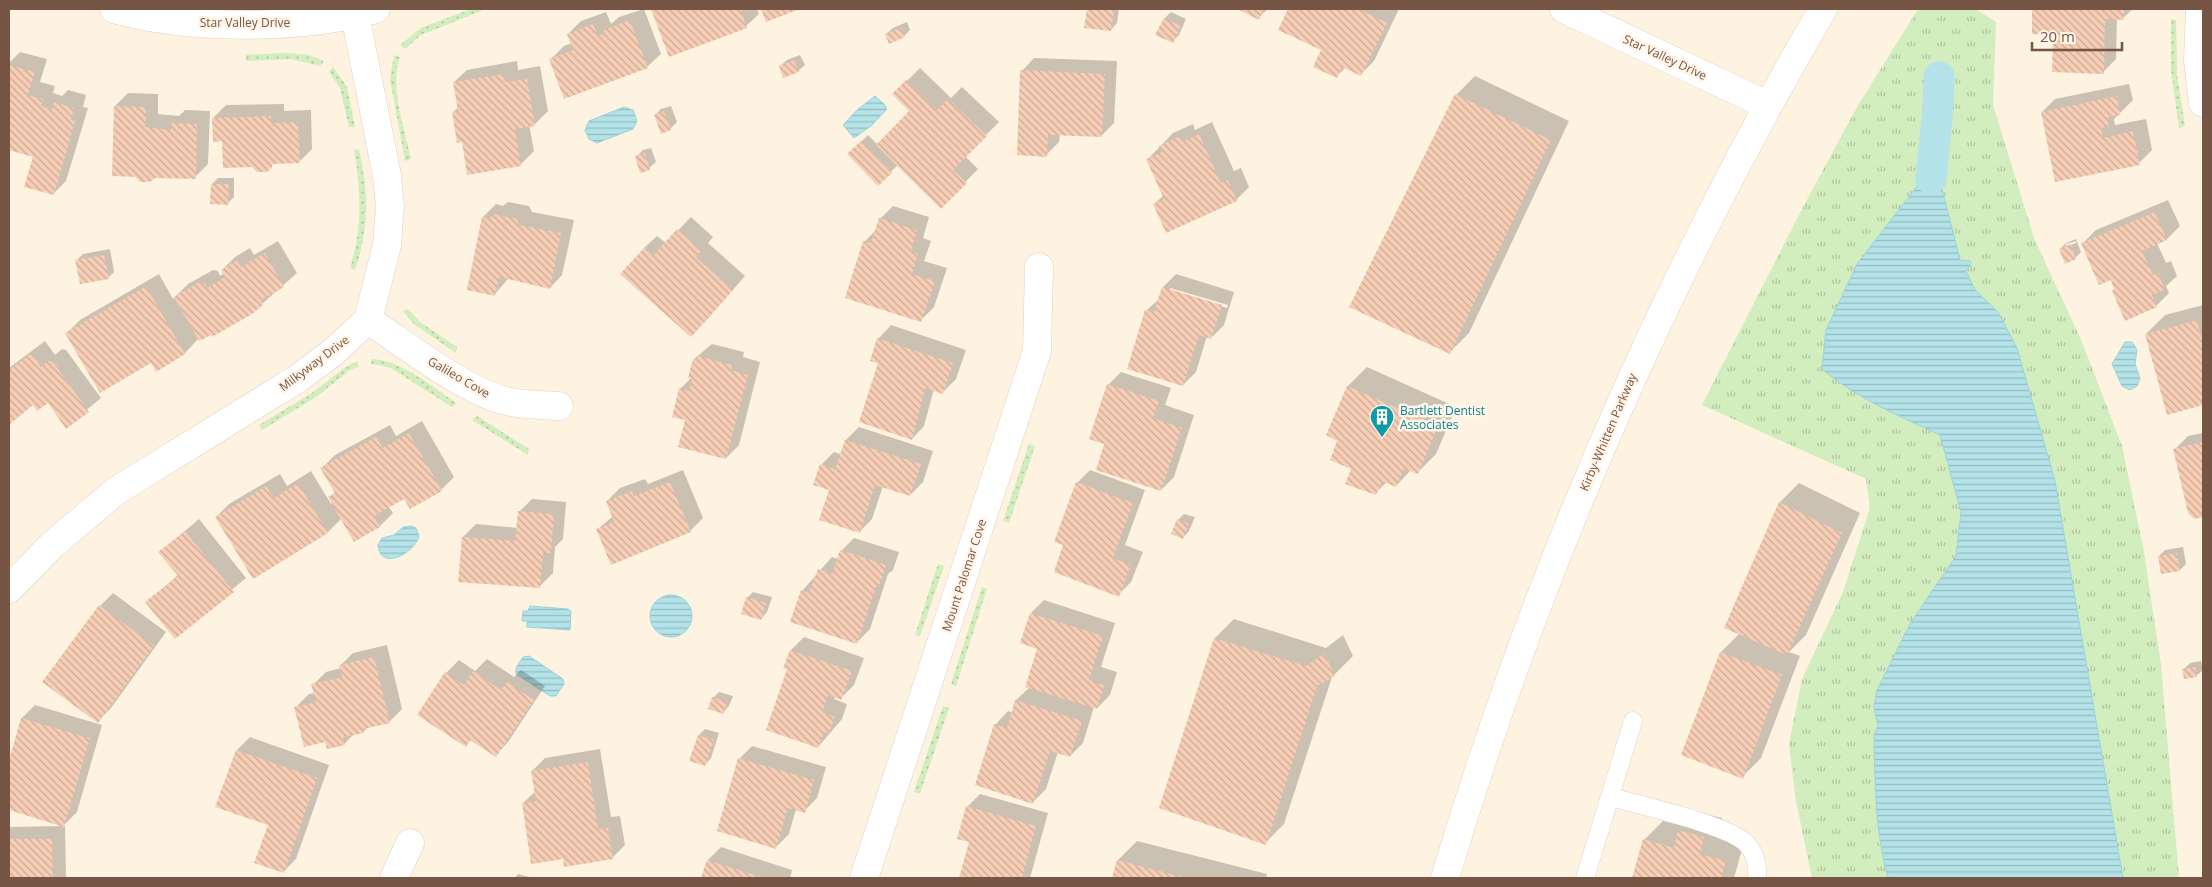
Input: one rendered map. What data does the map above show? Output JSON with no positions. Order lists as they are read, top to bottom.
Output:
{
  "streets": {
    "street": [
      "Star Valley Drive",
      "Milkyway Drive",
      "Galileo Cove",
      "Kirby-Whitten Parkway",
      "Mount Palomar Cove"
    ]
  },
  "crossings": [
    ["Star Valley Drive", "Kirby-Whitten Parkway"],
    ["Milkyway Drive", "Galileo Cove"]
  ],
  "places": {
    "building": ["Bartlett Dentist Associates"]
  },
  "scale_bar": "20 m"
}
